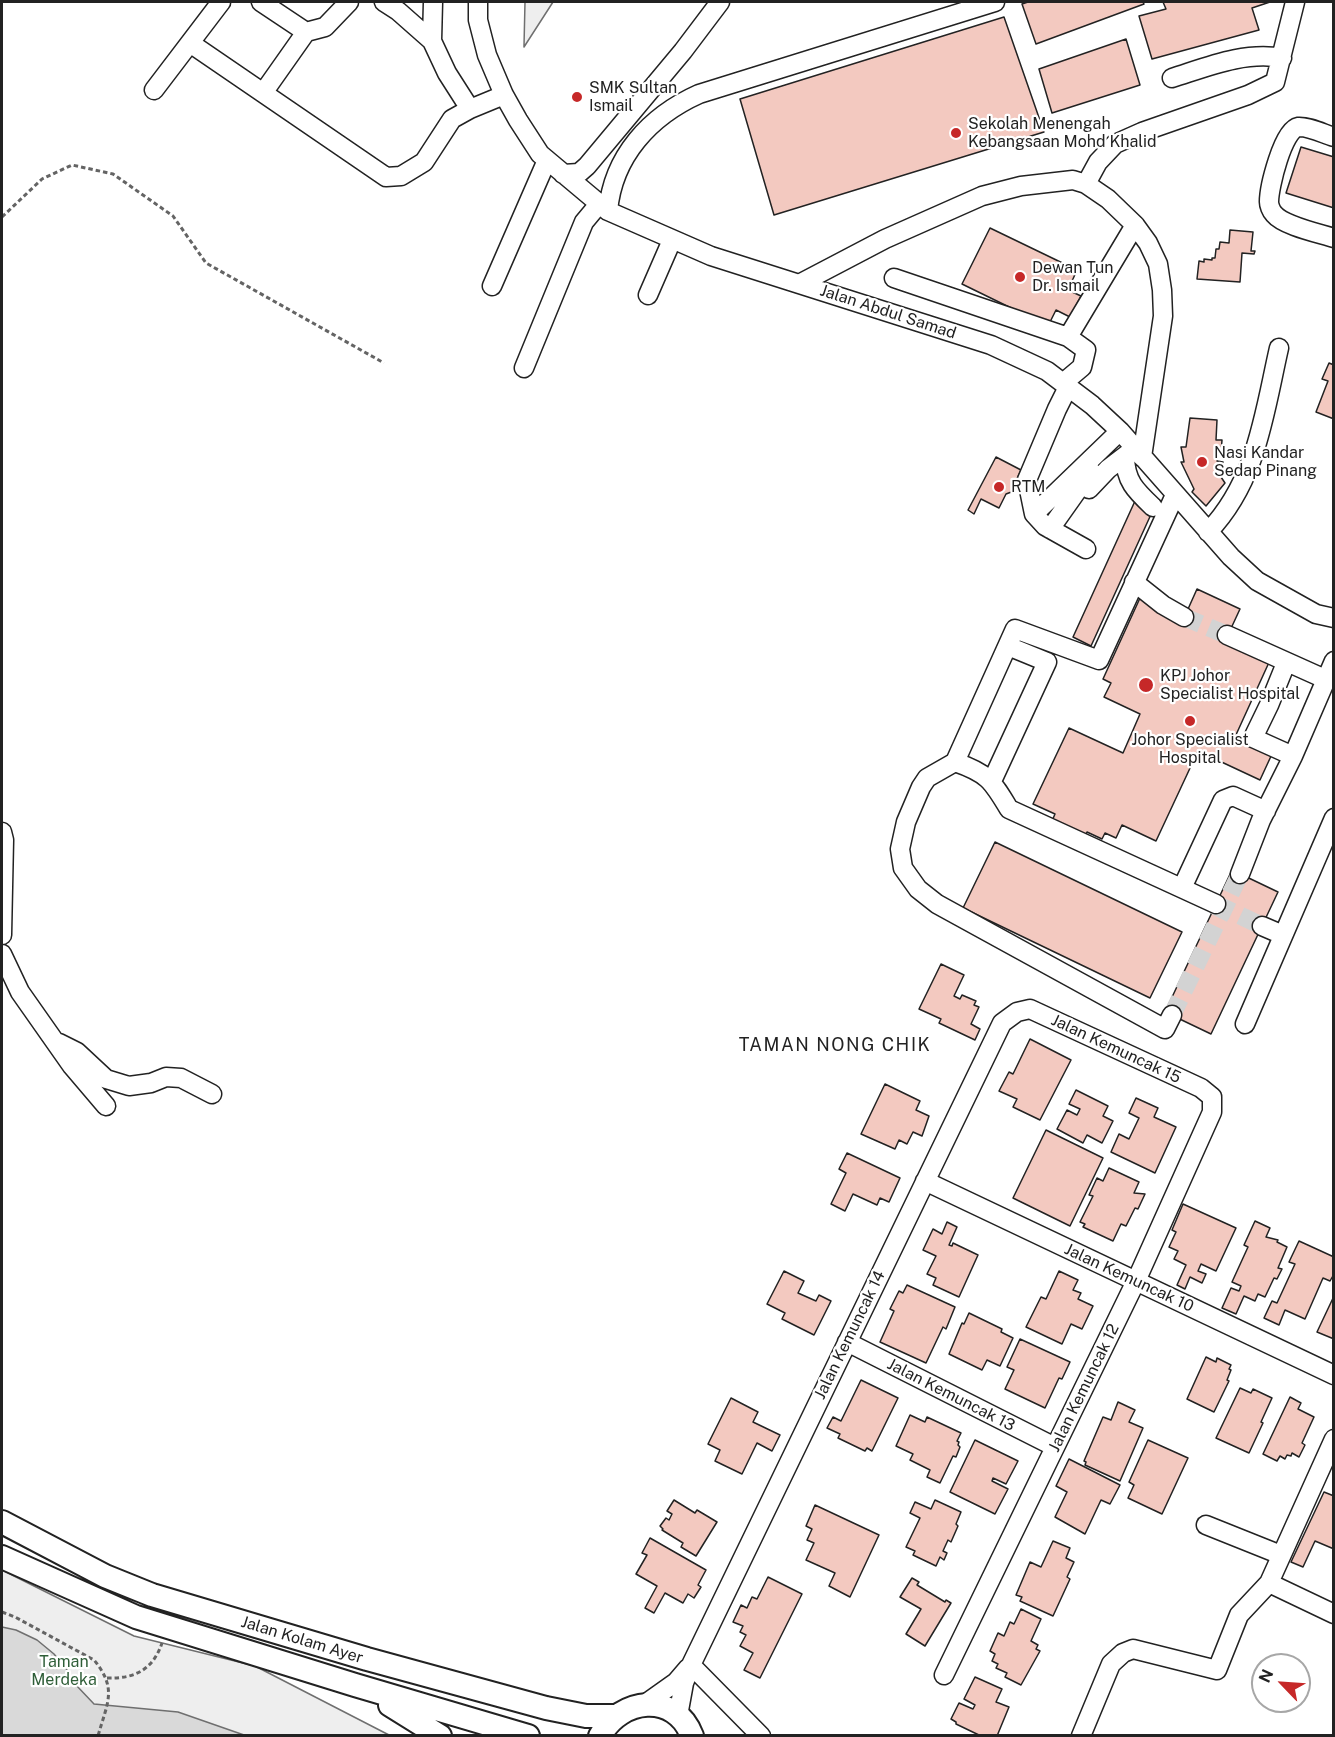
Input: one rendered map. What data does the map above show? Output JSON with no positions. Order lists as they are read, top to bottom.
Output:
{
  "streets": {
    "main road": ["Jalan Kolam Ayer"],
    "street": [
      "Jalan Abdul Samad",
      "Jalan Kemuncak 15",
      "Jalan Kemuncak 10",
      "Jalan Kemuncak 14",
      "Jalan Kemuncak 12",
      "Jalan Kemuncak 13"
    ]
  },
  "crossings": [
    ["Jalan Kemuncak 15", "Jalan Kemuncak 14"],
    ["Jalan Kemuncak 15", "Jalan Kemuncak 12"],
    ["Jalan Kemuncak 10", "Jalan Kemuncak 14"],
    ["Jalan Kemuncak 10", "Jalan Kemuncak 12"],
    ["Jalan Kemuncak 14", "Jalan Kemuncak 13"],
    ["Jalan Kemuncak 12", "Jalan Kemuncak 13"]
  ],
  "districts": ["TAMAN NONG CHIK"],
  "parks": ["Taman Merdeka"],
  "places": [
    "SMK Sultan Ismail",
    "Sekolah Menengah Kebangsaan Mohd Khalid",
    "Dewan Tun Dr. Ismail",
    "Nasi Kandar Sedap Pinang",
    "RTM",
    "KPJ Johor Specialist Hospital",
    "Johor Specialist Hospital"
  ],
  "north": "top left"
}
